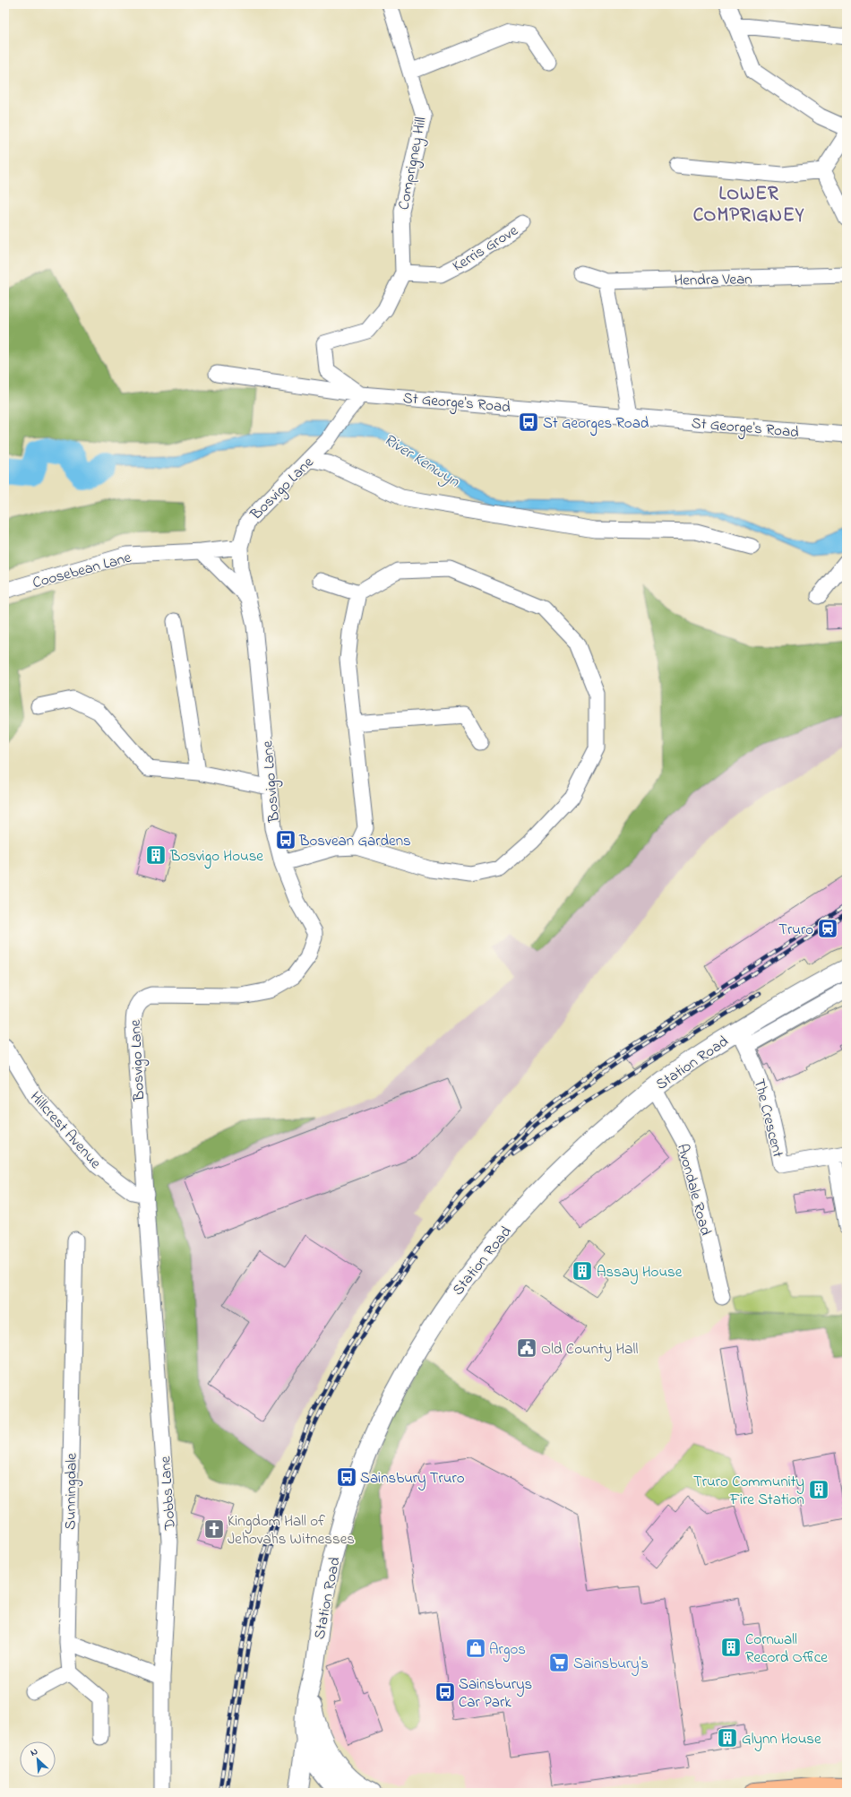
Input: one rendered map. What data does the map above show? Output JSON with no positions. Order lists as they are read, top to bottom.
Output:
{
  "streets": {
    "street": [
      "Comprigney Hill",
      "Kerris Grove",
      "Hendra Vean",
      "St George's Road",
      "Bosvigo Lane",
      "Coosebean Lane",
      "Station Road",
      "The Crescent",
      "Hillcrest Avenue",
      "Avondale Road",
      "Sunningdale",
      "Dobbs Lane"
    ]
  },
  "crossings": [
    ["Comprigney Hill", "Kerris Grove"],
    ["Comprigney Hill", "St George's Road"],
    ["Comprigney Hill", "Bosvigo Lane"],
    ["St George's Road", "Bosvigo Lane"],
    ["Bosvigo Lane", "Coosebean Lane"],
    ["Bosvigo Lane", "Hillcrest Avenue"],
    ["Bosvigo Lane", "Dobbs Lane"],
    ["Station Road", "The Crescent"],
    ["Station Road", "Avondale Road"],
    ["Hillcrest Avenue", "Dobbs Lane"]
  ],
  "districts": ["LOWER COMPRIGNEY"],
  "water": ["River Kenwyn"],
  "places": {
    "bus stop": [
      "St Georges Road",
      "Bosvean Gardens",
      "Sainsbury Truro",
      "Sainsburys Car Park"
    ],
    "building": [
      "Bosvigo House",
      "Assay House",
      "Truro Community Fire Station",
      "Cornwall Record Office",
      "Glynn House"
    ],
    "station": ["Truro"],
    "public building": ["Old County Hall"],
    "church": ["Kingdom Hall of Jehovahs Witnesses"],
    "shop": ["Argos"],
    "supermarket": ["Sainsbury's"]
  },
  "north": "top left"
}
